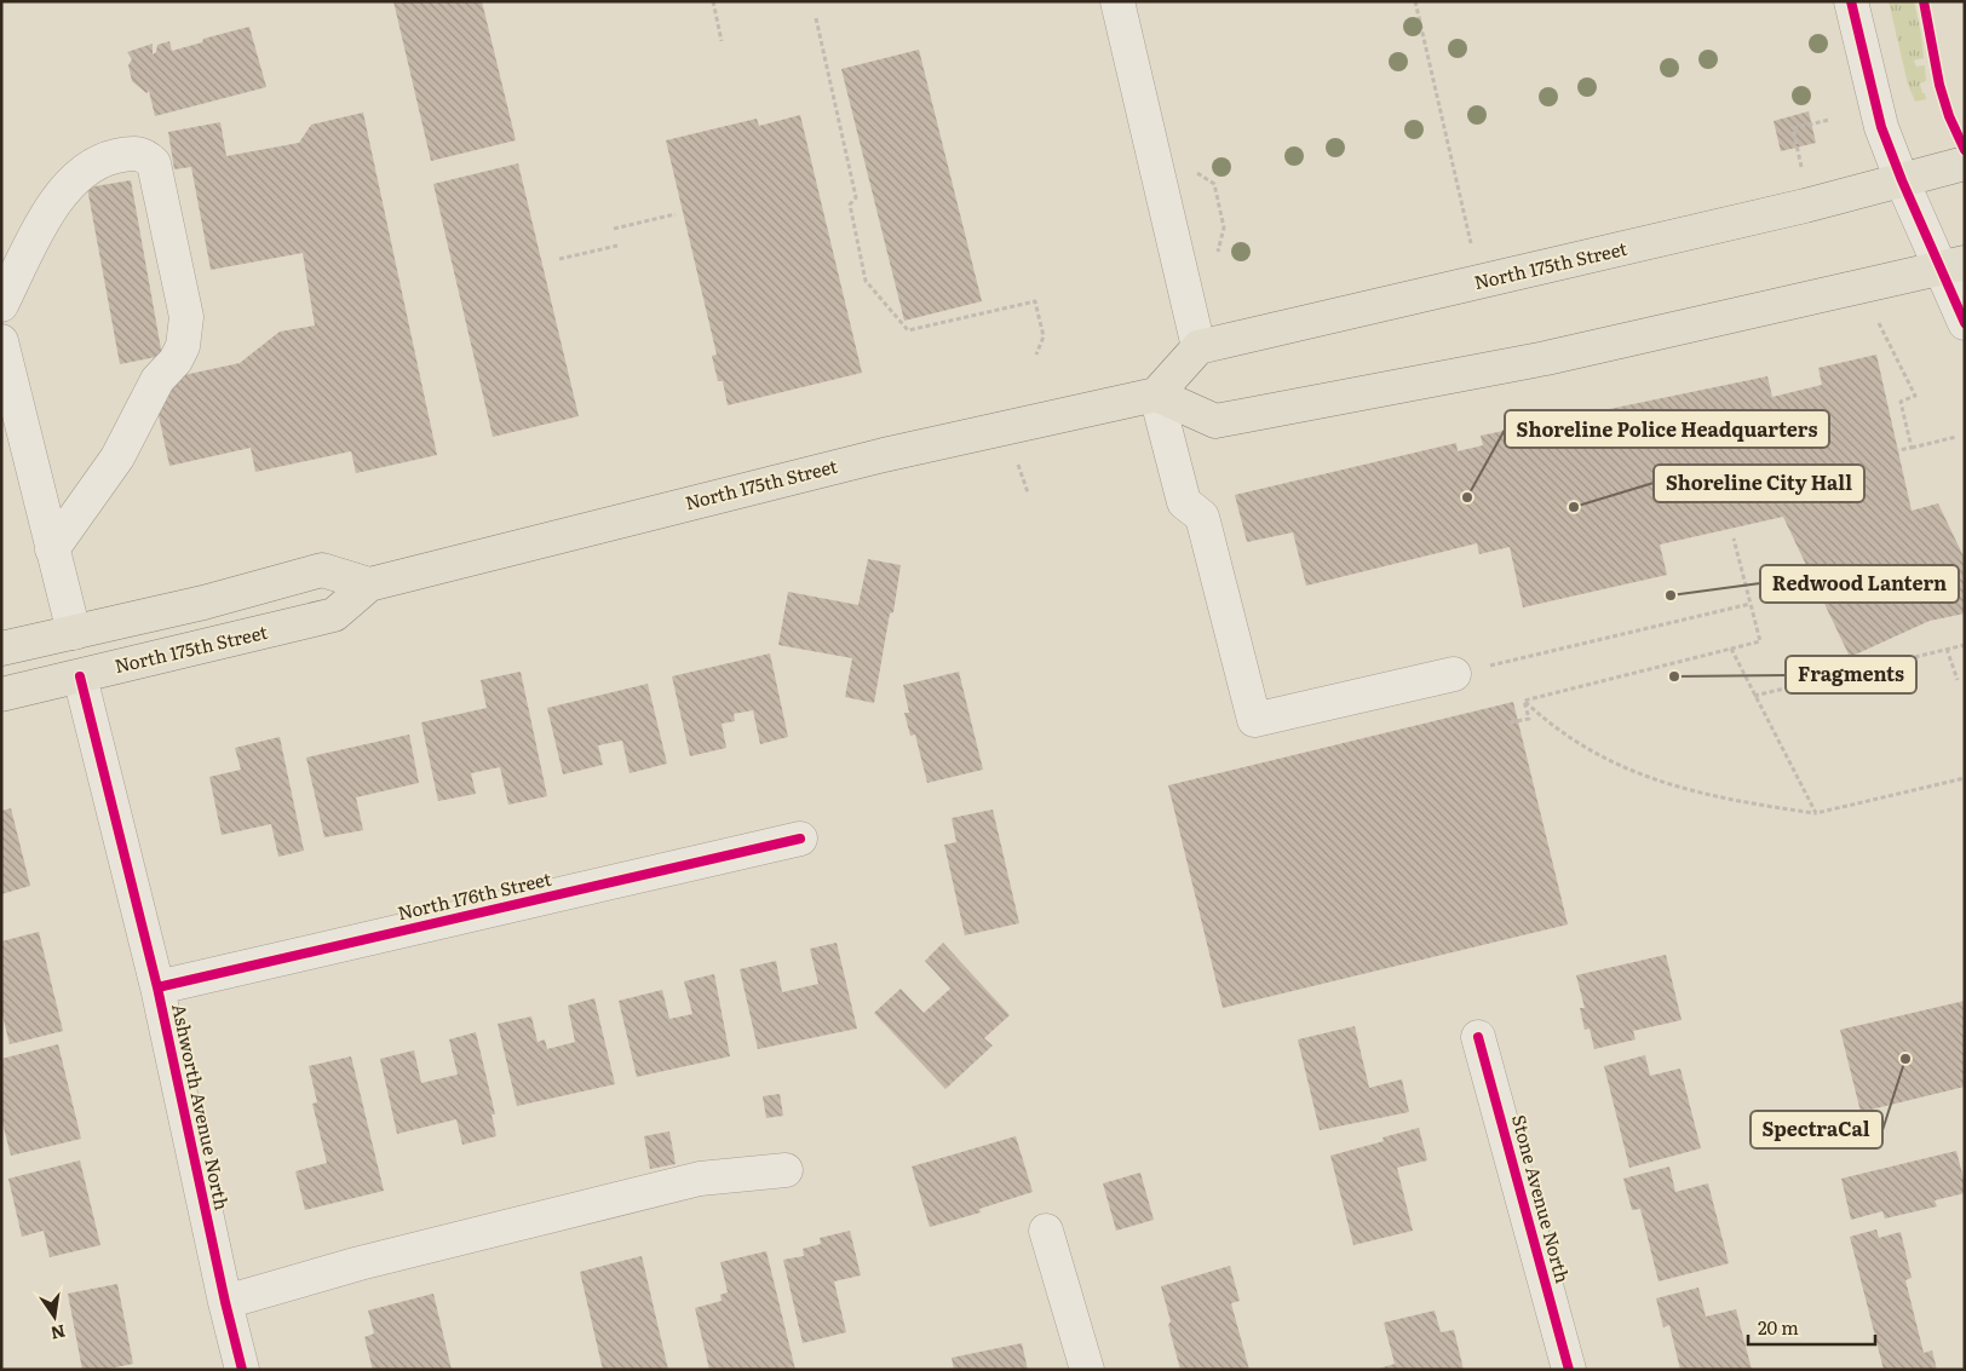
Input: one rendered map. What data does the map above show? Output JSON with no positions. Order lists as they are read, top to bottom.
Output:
{
  "streets": {
    "main road": ["North 175th Street"],
    "street": ["North 176th Street", "Ashworth Avenue North", "Stone Avenue North"]
  },
  "crossings": [
    ["North 175th Street", "Ashworth Avenue North"],
    ["North 176th Street", "Ashworth Avenue North"]
  ],
  "places": [
    "Shoreline Police Headquarters",
    "Shoreline City Hall",
    "Redwood Lantern",
    "Fragments",
    "SpectraCal"
  ],
  "scale_bar": "20 m",
  "north": "bottom"
}
